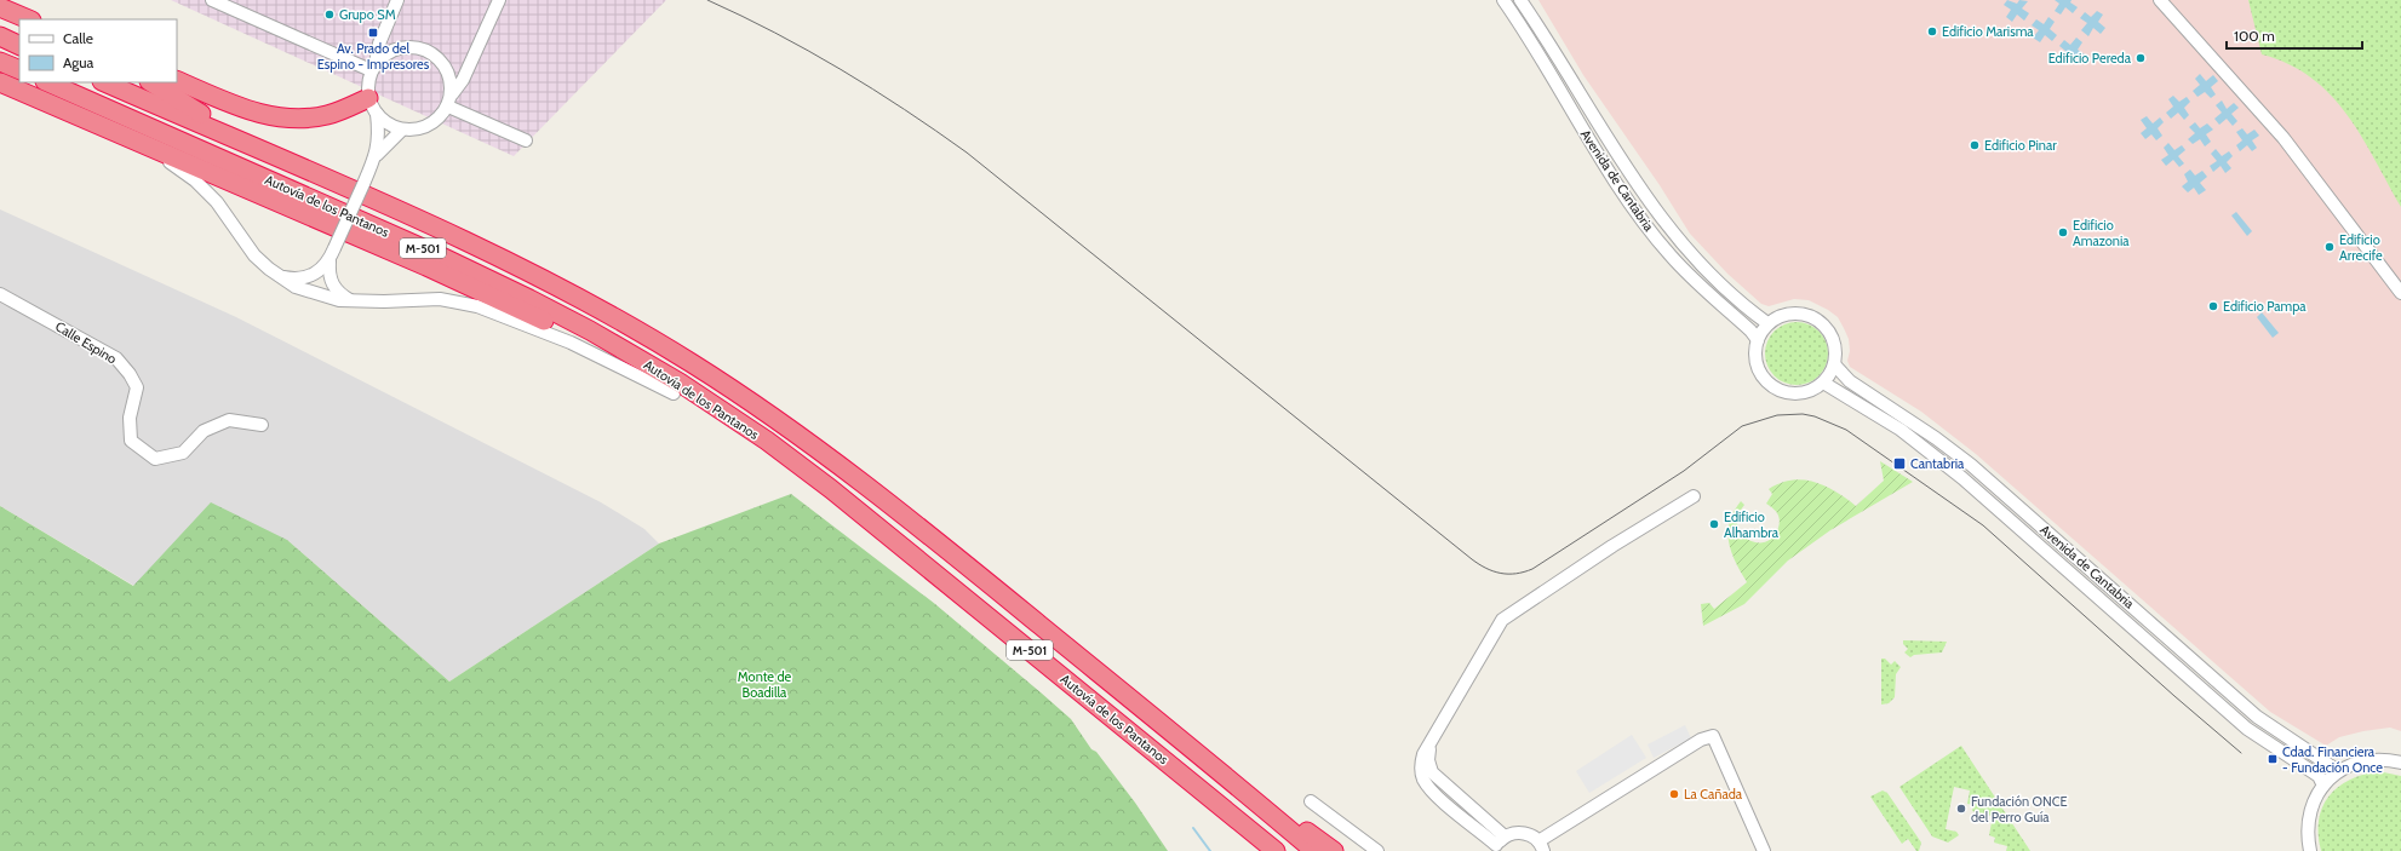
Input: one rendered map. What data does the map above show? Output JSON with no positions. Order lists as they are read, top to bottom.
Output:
{
  "streets": {
    "highway": ["Autovía de los Pantanos", "M-501"],
    "street": ["Avenida de Cantabria", "Calle Espino"]
  },
  "parks": ["Monte de Boadilla"],
  "places": {
    "other": [
      "Grupo SM",
      "Edificio Marisma",
      "Edificio Pereda",
      "Edificio Pinar",
      "Edificio Amazonia",
      "Edificio Arrecife",
      "Edificio Pampa",
      "Edificio Alhambra",
      "La Cañada",
      "Fundación ONCE del Perro Guía"
    ],
    "transit": ["Av. Prado del Espino - Impresores", "Cantabria", "Cdad. Financiera - Fundación Once"]
  },
  "legend": ["Calle", "Agua"],
  "scale_bar": "100 m"
}
